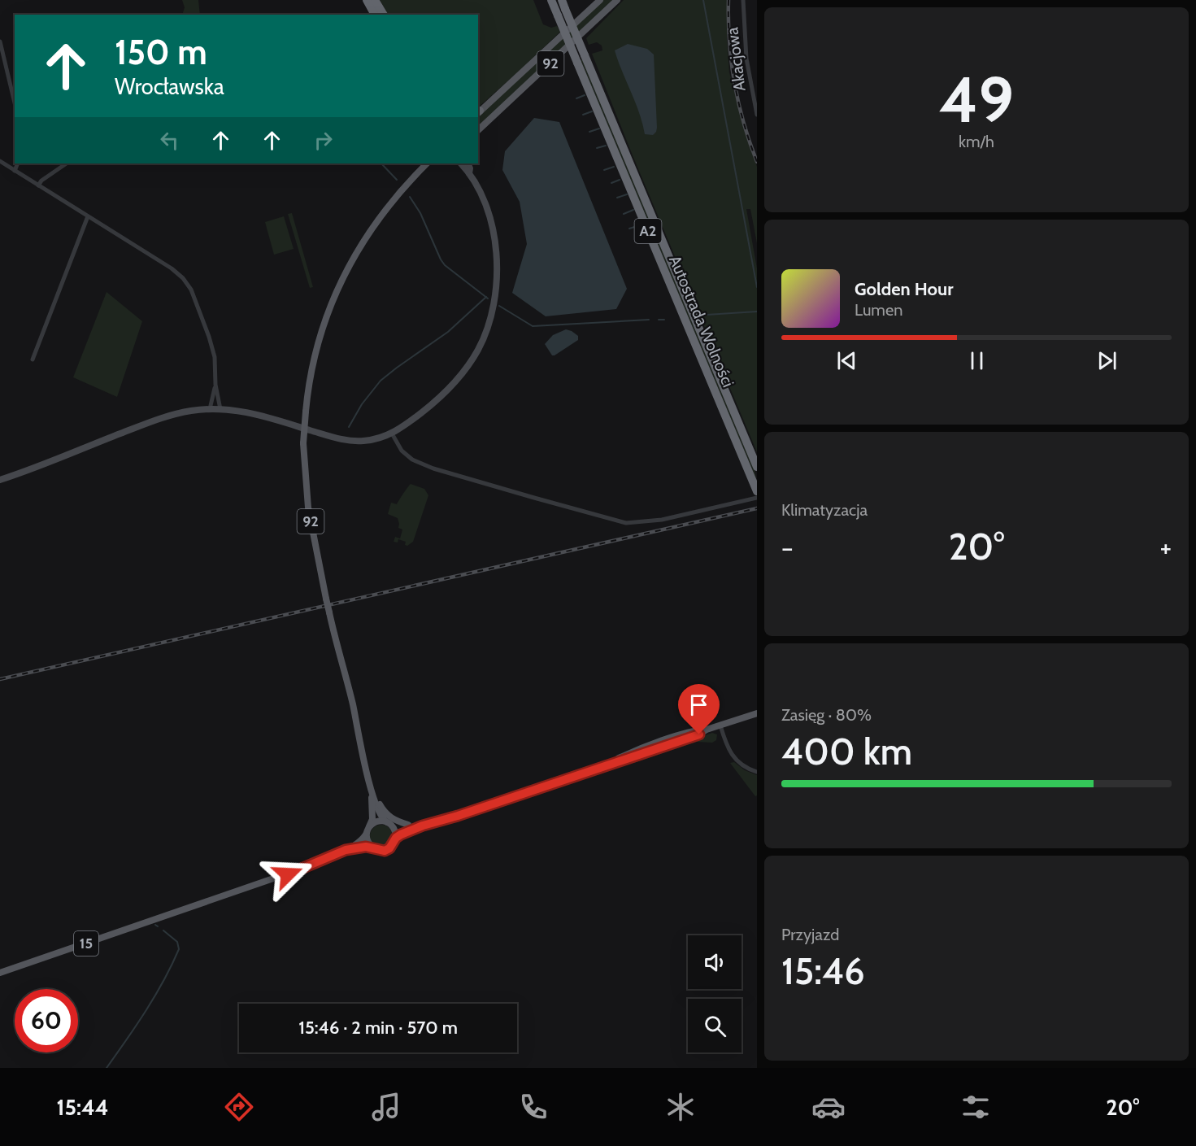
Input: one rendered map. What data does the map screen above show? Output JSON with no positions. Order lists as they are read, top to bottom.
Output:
{
  "streets": {
    "highway": ["A2", "Autostrada Wolności"],
    "main road": ["92", "15"],
    "street": ["Akacjowa"]
  },
  "crossings": [
    ["92", "15"]
  ],
  "page": {
    "tile": [
      ["49", "km/h"],
      "Klimatyzacja",
      ["Zasięg · 80%", "400 km"],
      ["Przyjazd", "15:46"]
    ],
    "turn": ["150 m", "Wrocławska"],
    "song": ["Golden Hour", "Lumen"],
    "heat": ["−", "20°", "+"],
    "limit": "60",
    "trip": "15:46 · 2 min · 570 m",
    "tabs": ["15:44", "20°"]
  }
}
